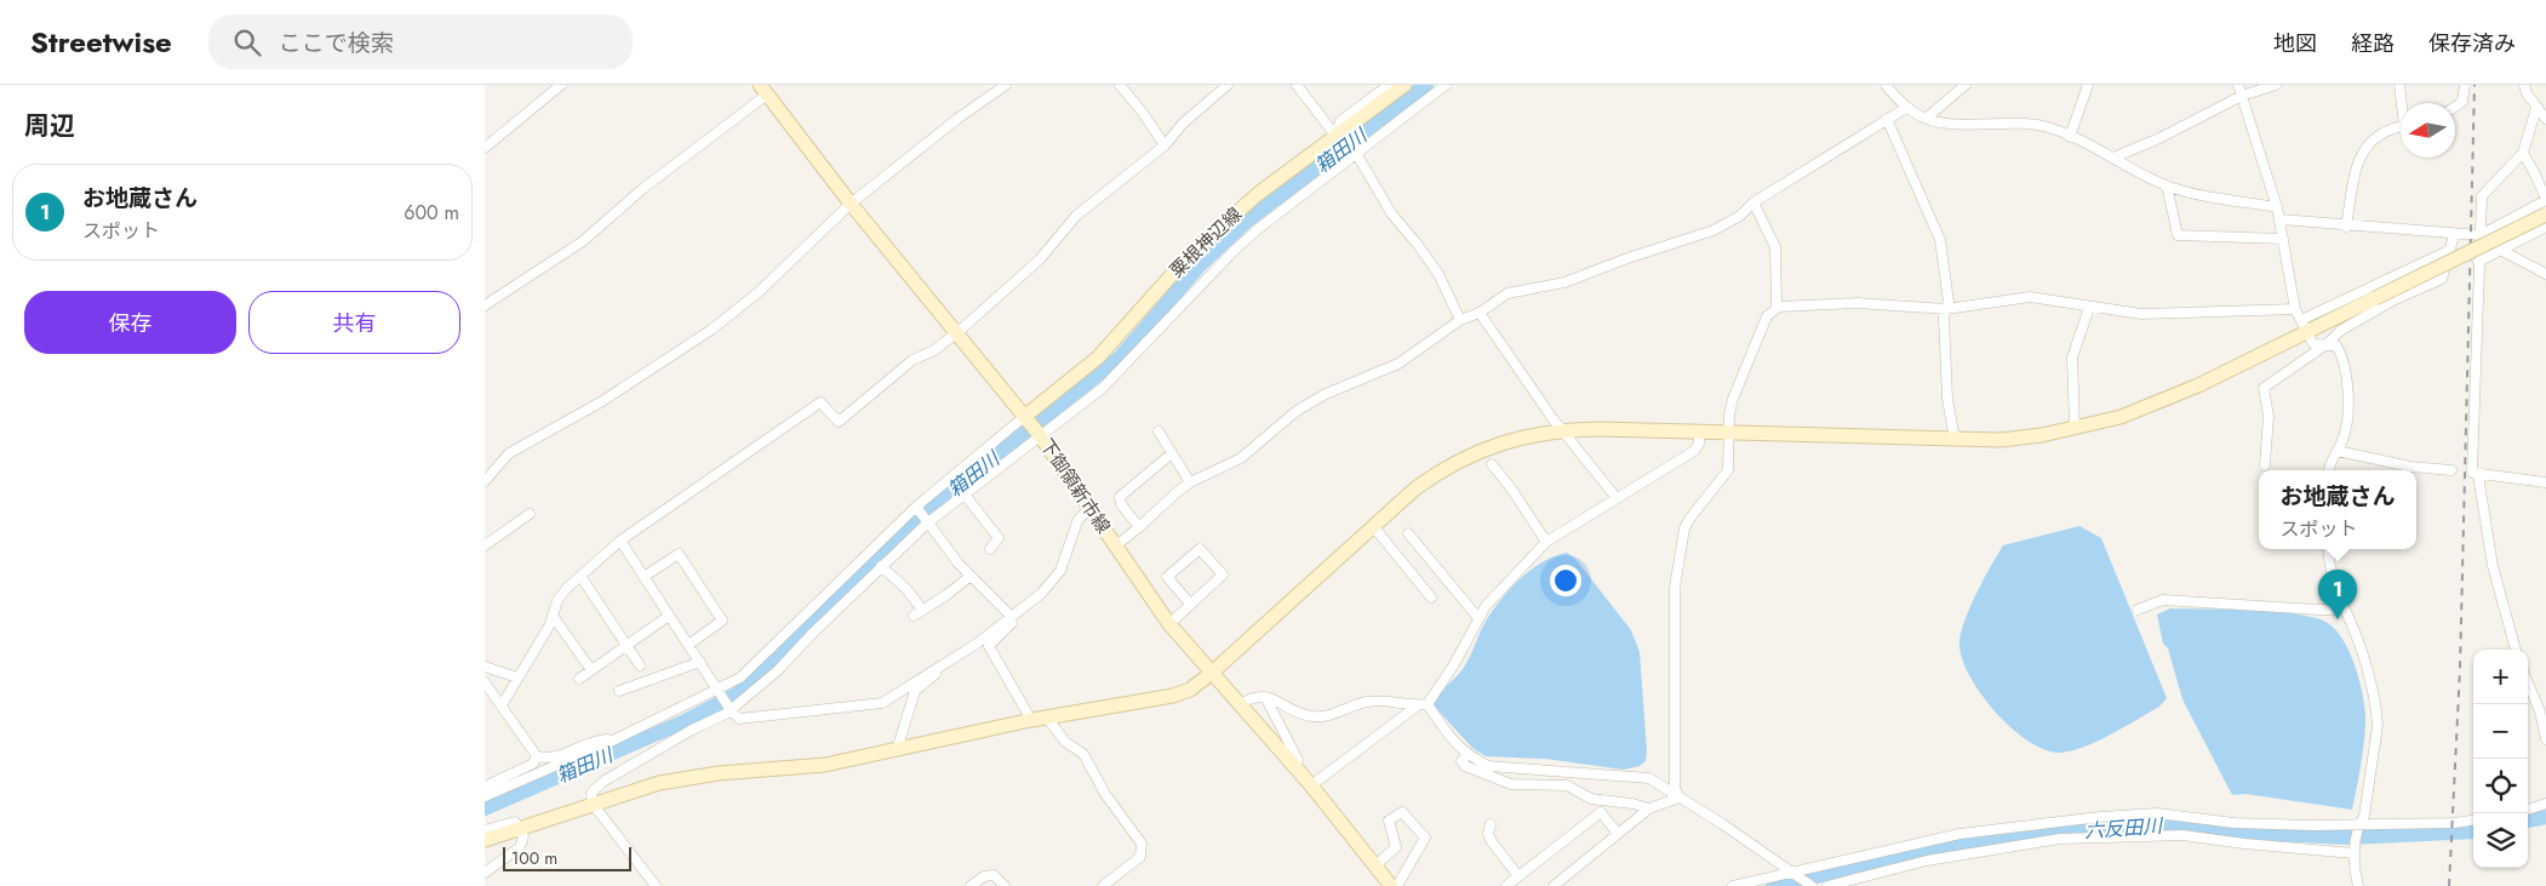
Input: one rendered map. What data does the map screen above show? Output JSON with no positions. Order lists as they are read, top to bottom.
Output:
{
  "streets": {
    "street": ["粟根神辺線", "下御領新市線"]
  },
  "crossings": [
    ["粟根神辺線", "下御領新市線"]
  ],
  "water": ["箱田川", "六反田川"],
  "scale_bar": "100 m",
  "north": "left",
  "page": {
    "header": "Streetwise",
    "search": "ここで検索",
    "nav": ["地図", "経路", "保存済み"],
    "heading": "周辺",
    "list": [
      {
        "mark": "1",
        "name": "お地蔵さん",
        "note": "スポット",
        "value": "600 m"
      }
    ],
    "buttons": ["保存", "共有"],
    "popup": ["お地蔵さん", "スポット"],
    "pins": "1",
    "map_buttons": ["+", "−"],
    "scale": "100 m"
  }
}
